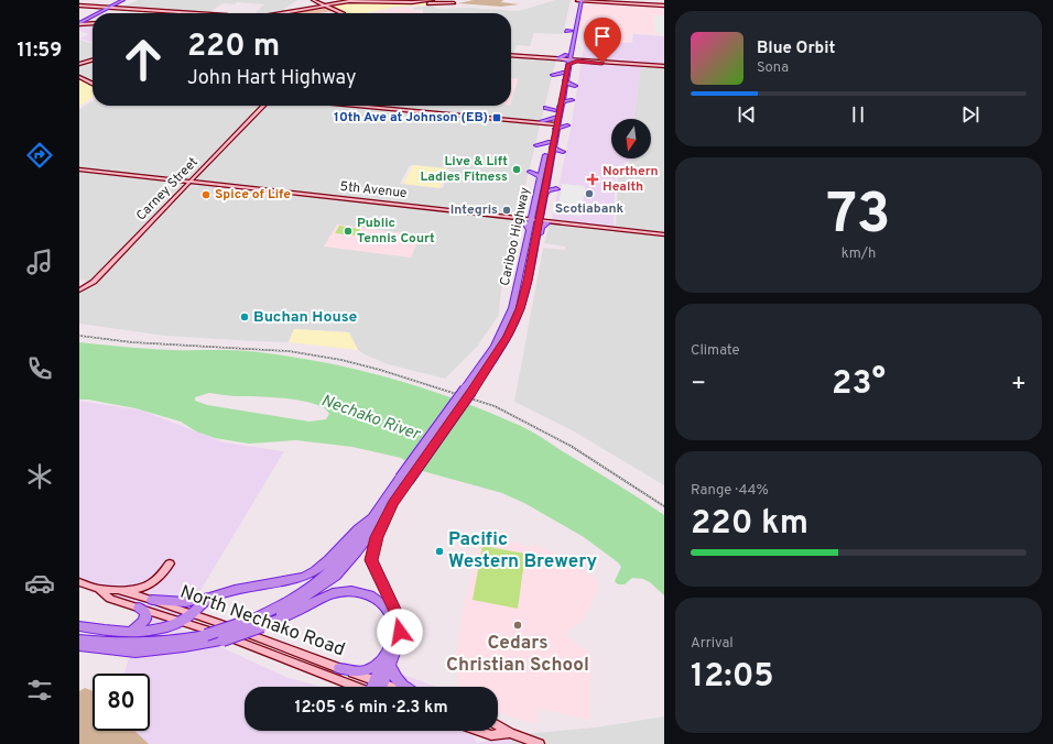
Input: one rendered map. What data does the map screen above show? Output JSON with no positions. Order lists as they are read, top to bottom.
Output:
{
  "streets": {
    "highway": ["Cariboo Highway"],
    "street": ["Carney Street", "5th Avenue", "North Nechako Road"]
  },
  "crossings": [
    ["Carney Street", "5th Avenue"]
  ],
  "water": ["Nechako River"],
  "places": {
    "transit": ["10th Ave at Johnson (EB)"],
    "other": [
      "Live & Lift Ladies Fitness",
      "Scotiabank",
      "Spice of Life",
      "Integris",
      "Public Tennis Court",
      "Buchan House",
      "Pacific Western Brewery",
      "Cedars Christian School"
    ],
    "health": ["Northern Health"]
  },
  "north": "bottom",
  "page": {
    "tabs": "11:59",
    "turn": ["220 m", "John Hart Highway"],
    "song": ["Blue Orbit", "Sona"],
    "tile": [
      ["73", "km/h"],
      "Climate",
      ["Range · 44%", "220 km"],
      ["Arrival", "12:05"]
    ],
    "heat": ["−", "23°", "+"],
    "limit": "80",
    "trip": "12:05 · 6 min · 2.3 km"
  }
}
